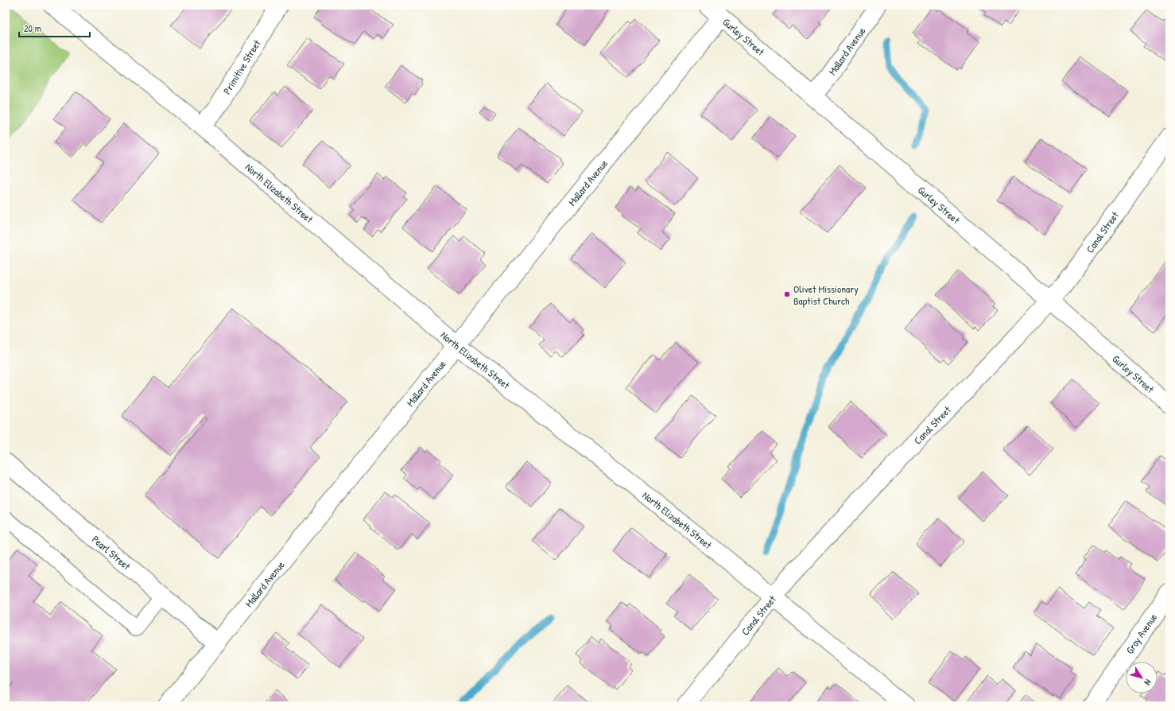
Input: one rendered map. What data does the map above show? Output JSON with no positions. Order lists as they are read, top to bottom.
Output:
{
  "streets": {
    "street": [
      "Gurley Street",
      "Mallard Avenue",
      "Primitive Street",
      "North Elizabeth Street",
      "Canal Street",
      "Pearl Street",
      "Gray Avenue"
    ]
  },
  "crossings": [
    ["Gurley Street", "Mallard Avenue"],
    ["Gurley Street", "Canal Street"],
    ["Mallard Avenue", "North Elizabeth Street"],
    ["Mallard Avenue", "Pearl Street"],
    ["Primitive Street", "North Elizabeth Street"],
    ["North Elizabeth Street", "Canal Street"]
  ],
  "places": ["Olivet Missionary Baptist Church"],
  "scale_bar": "20 m",
  "north": "bottom right"
}
